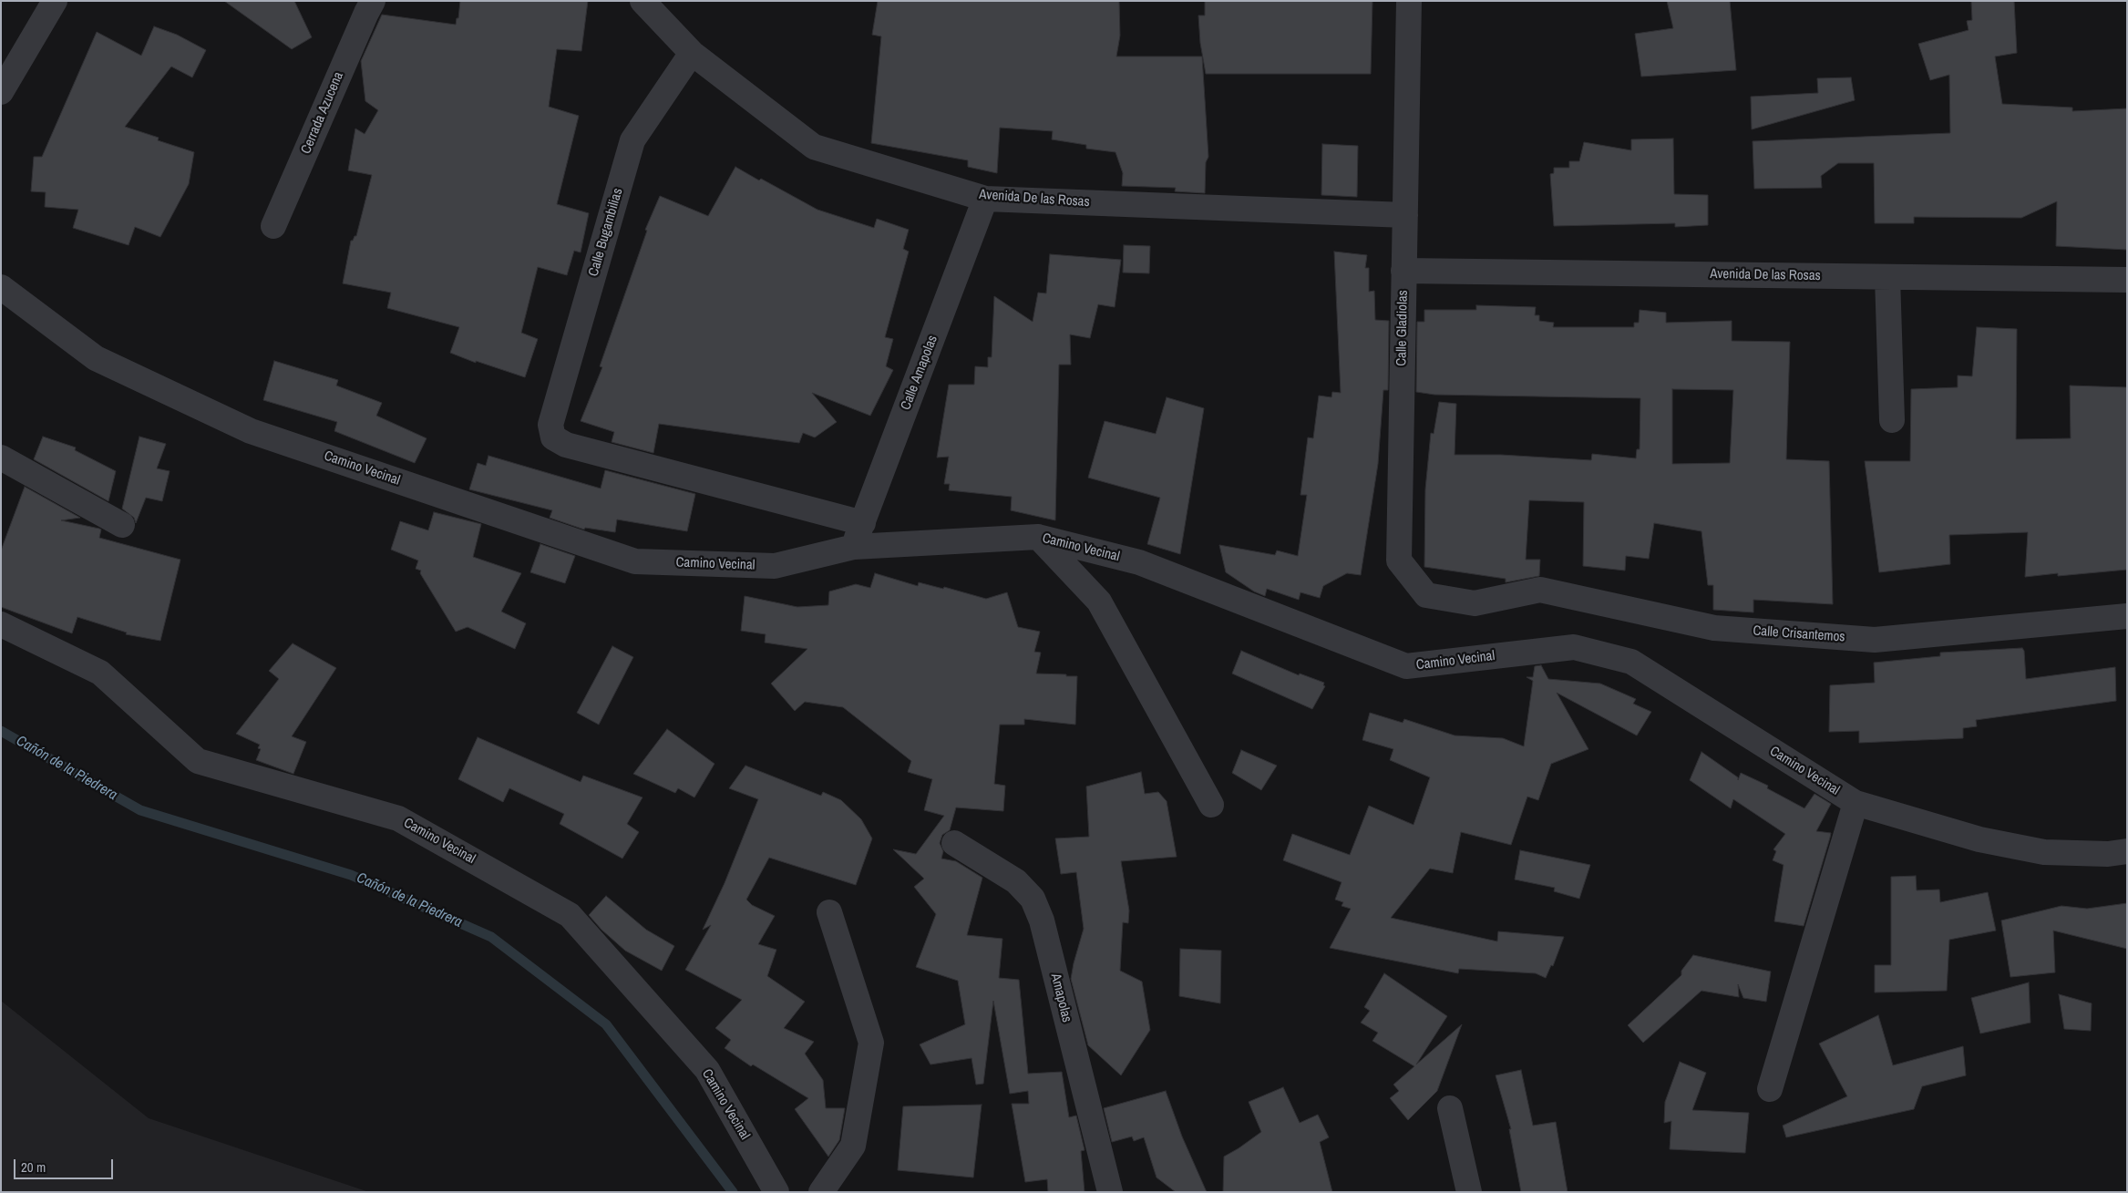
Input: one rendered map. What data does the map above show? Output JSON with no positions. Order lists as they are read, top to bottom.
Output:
{
  "streets": {
    "street": [
      "Cerrada Azucena",
      "Avenida De las Rosas",
      "Calle Bugambilias",
      "Calle Gladiolas",
      "Calle Amapolas",
      "Camino Vecinal",
      "Calle Crisantemos",
      "Amapolas"
    ]
  },
  "crossings": [
    ["Avenida De las Rosas", "Calle Bugambilias"],
    ["Avenida De las Rosas", "Calle Gladiolas"],
    ["Avenida De las Rosas", "Calle Amapolas"],
    ["Calle Bugambilias", "Calle Amapolas"],
    ["Calle Gladiolas", "Calle Crisantemos"],
    ["Calle Amapolas", "Camino Vecinal"]
  ],
  "water": ["Cañón de la Piedrera"],
  "scale_bar": "20 m"
}
